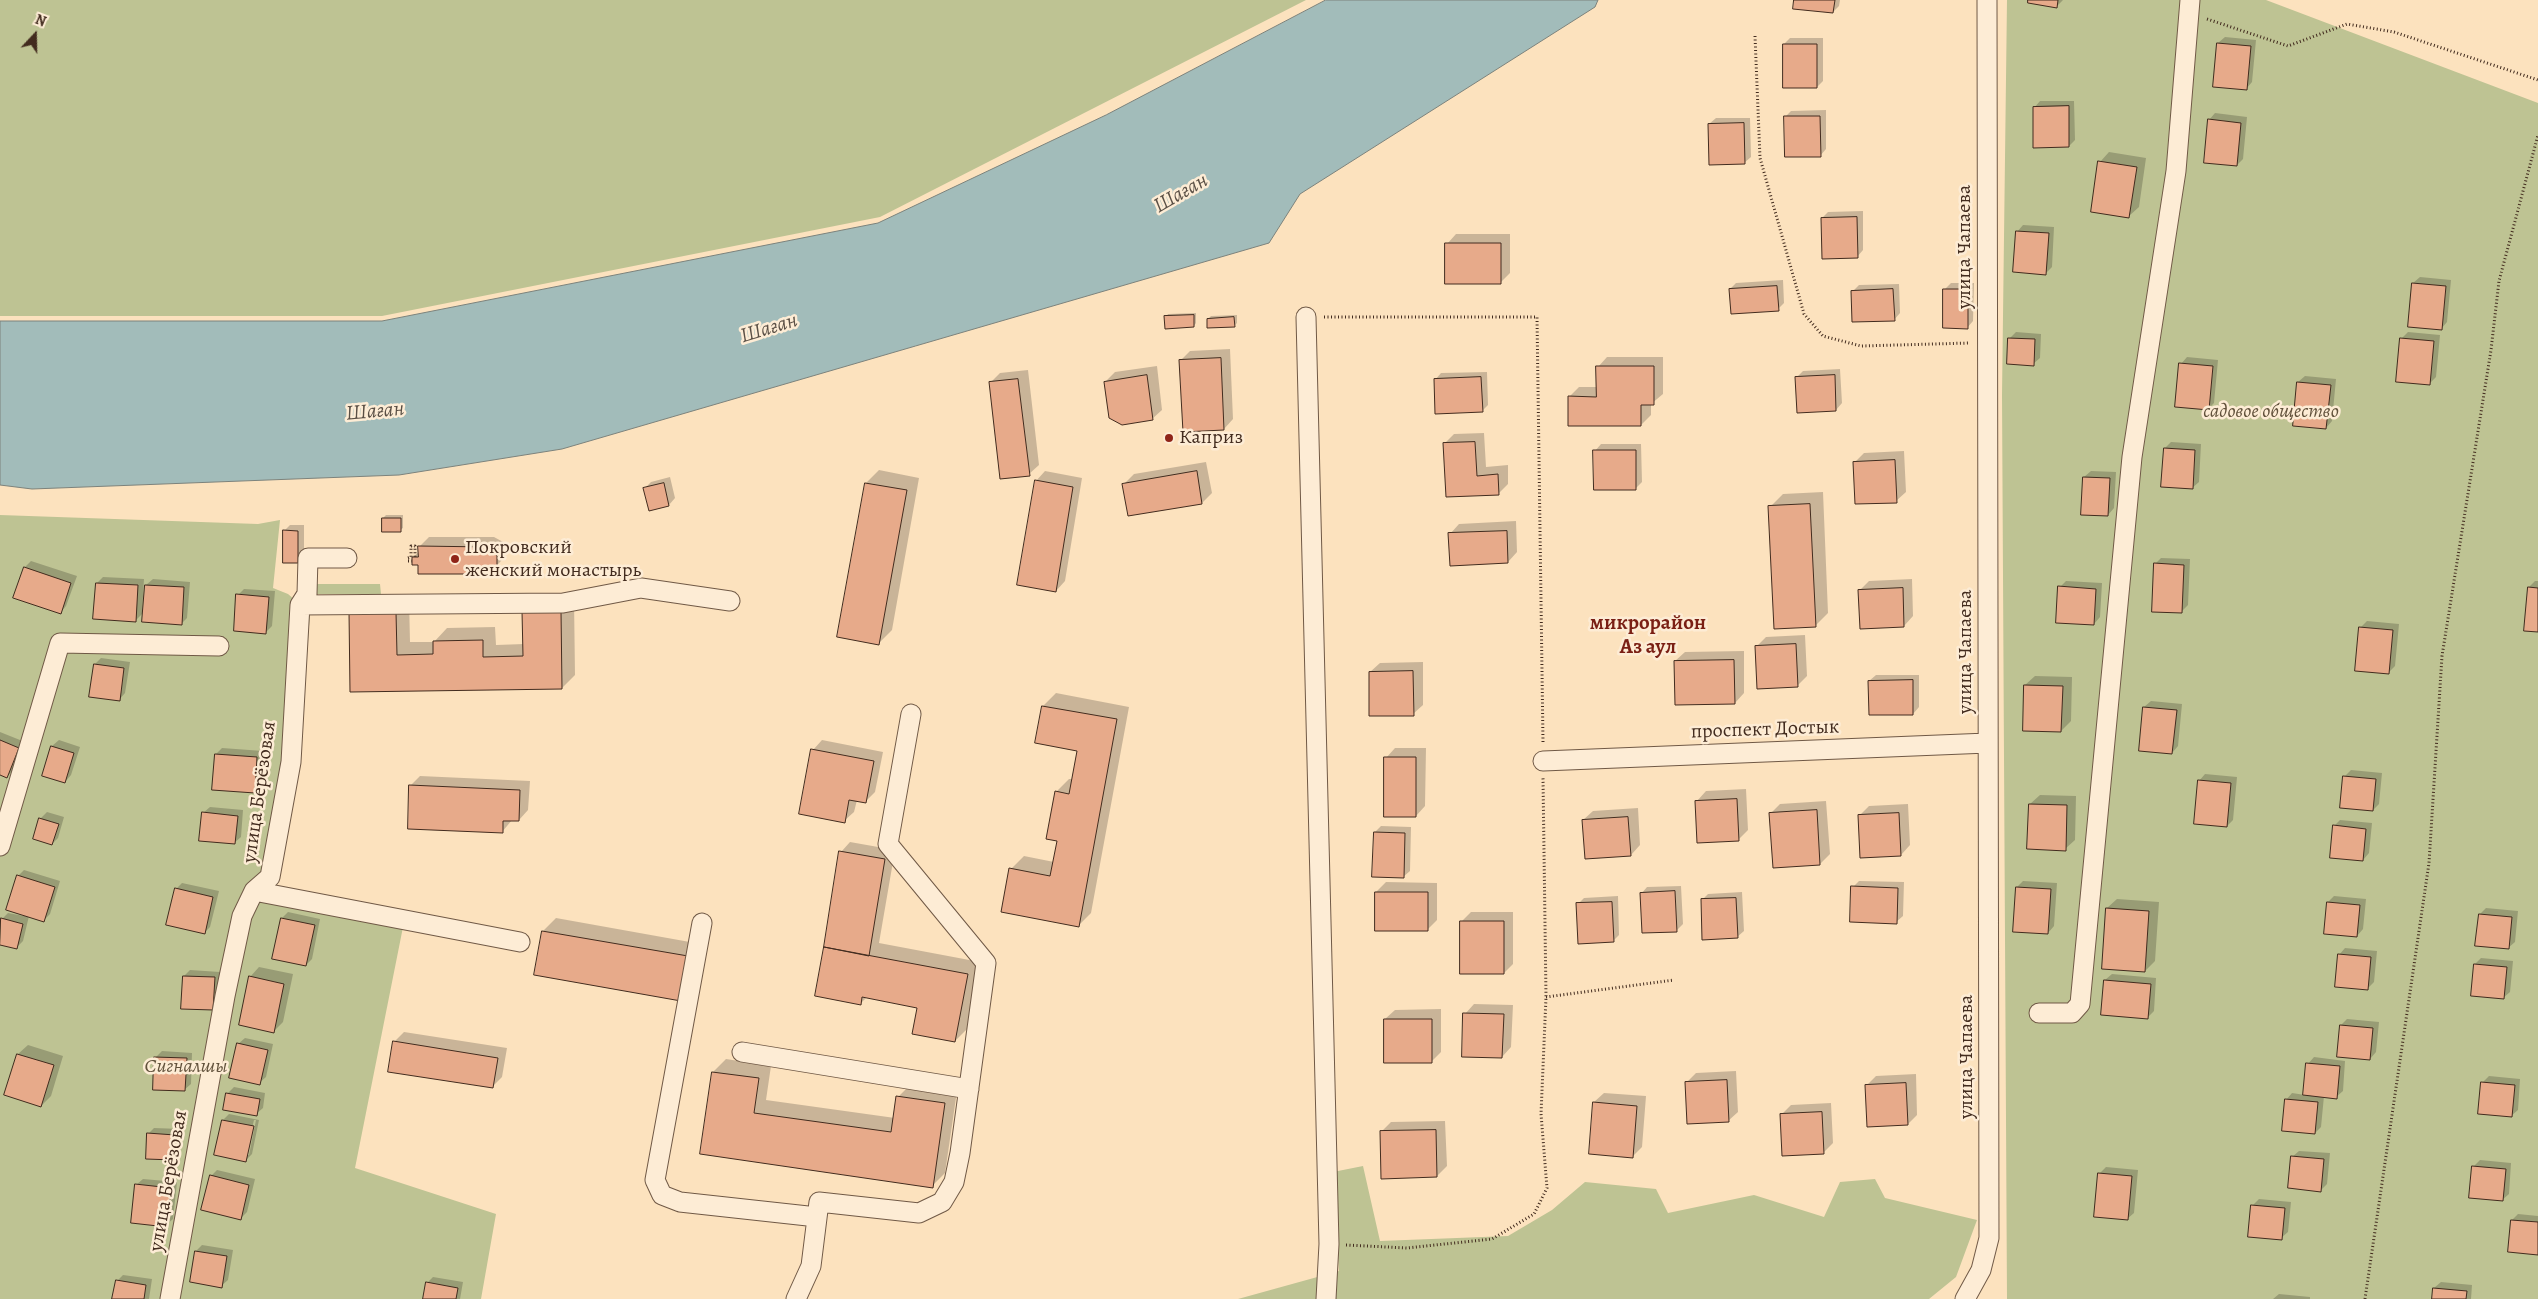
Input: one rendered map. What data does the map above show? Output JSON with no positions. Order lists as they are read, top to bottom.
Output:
{
  "streets": {
    "street": ["улица Чапаева", "проспект Достык", "улица Берёзовая"]
  },
  "crossings": [
    ["улица Чапаева", "проспект Достык"]
  ],
  "districts": ["микрорайон Аз аул"],
  "water": ["Шаған"],
  "parks": ["садовое общество", "Сигналшы"],
  "places": ["Каприз", "Покровский женский монастырь"],
  "north": "top"
}
